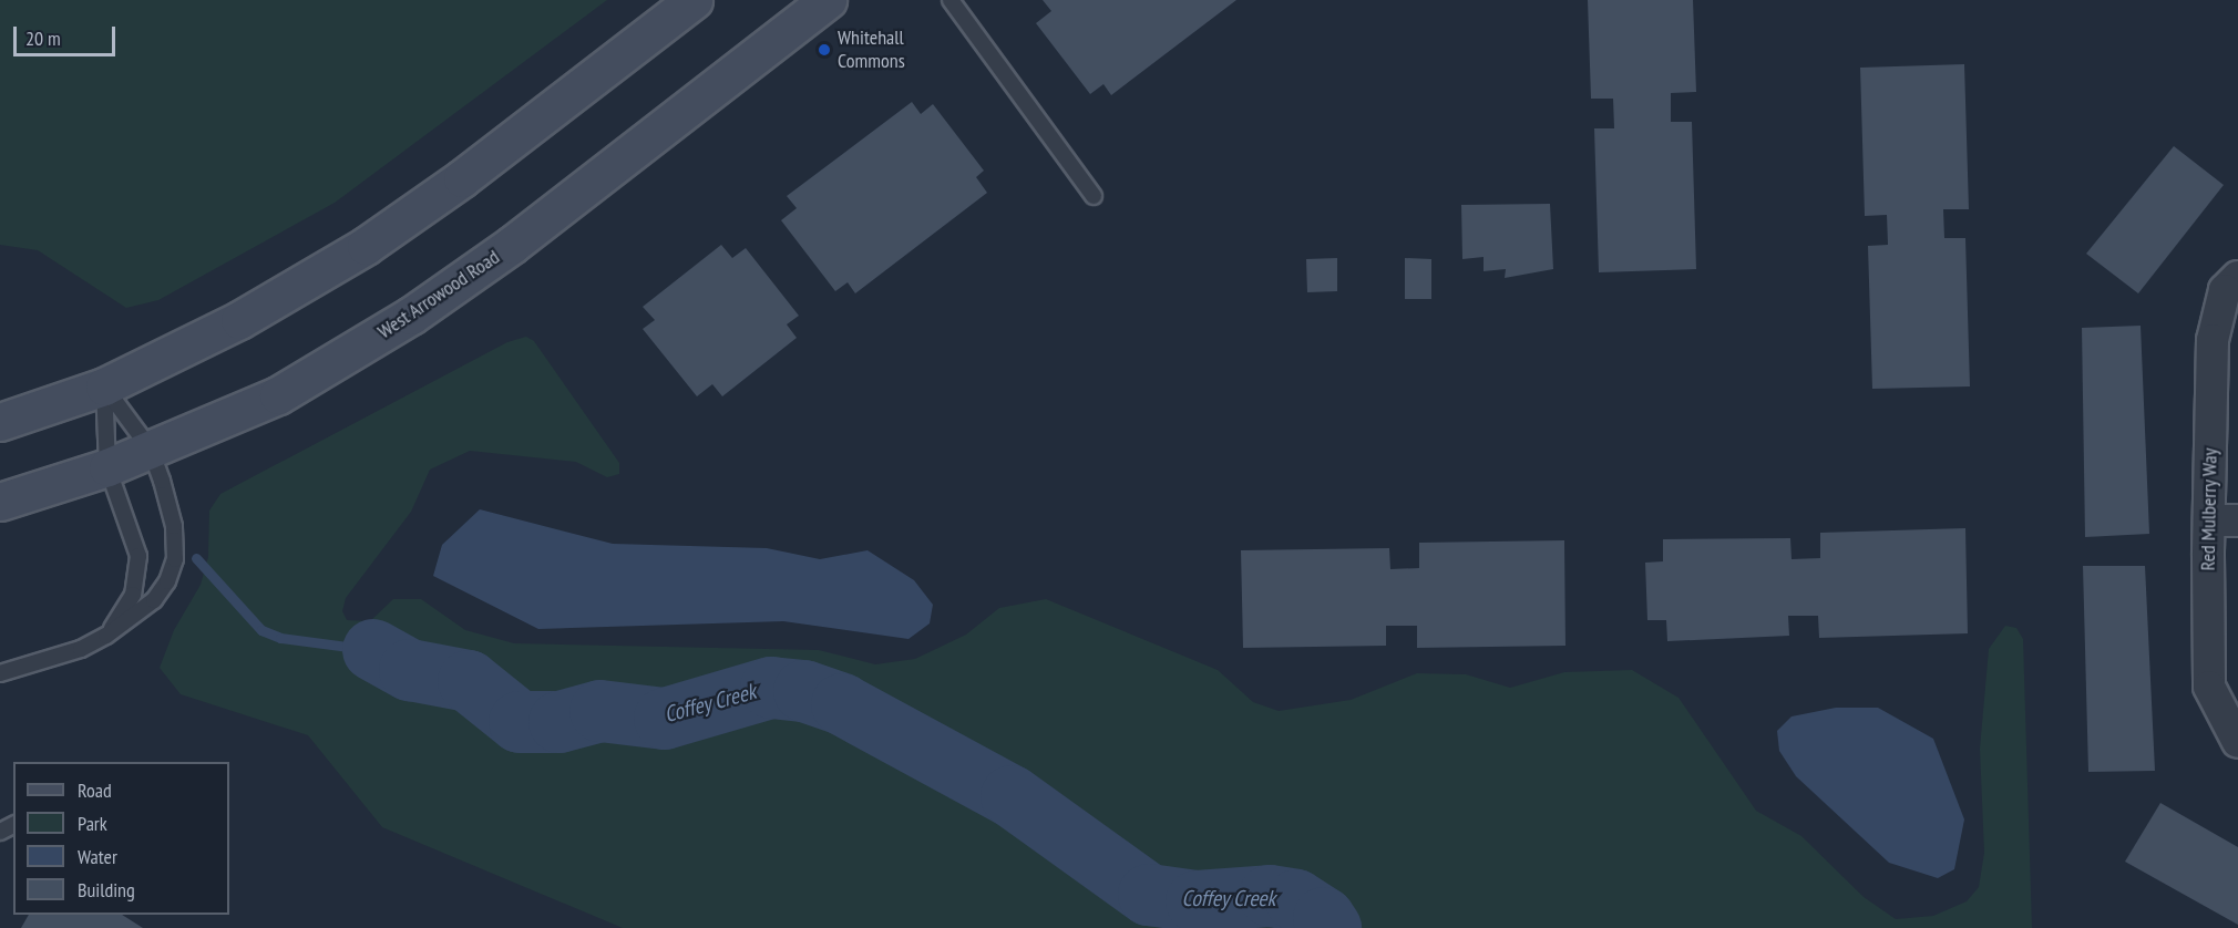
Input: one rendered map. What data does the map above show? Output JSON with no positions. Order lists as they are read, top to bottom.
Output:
{
  "streets": {
    "main road": ["West Arrowood Road"],
    "street": ["Red Mulberry Way"]
  },
  "water": ["Coffey Creek"],
  "places": ["Whitehall Commons"],
  "legend": [
    "Road",
    "Park",
    "Water",
    "Building"
  ],
  "scale_bar": "20 m"
}
